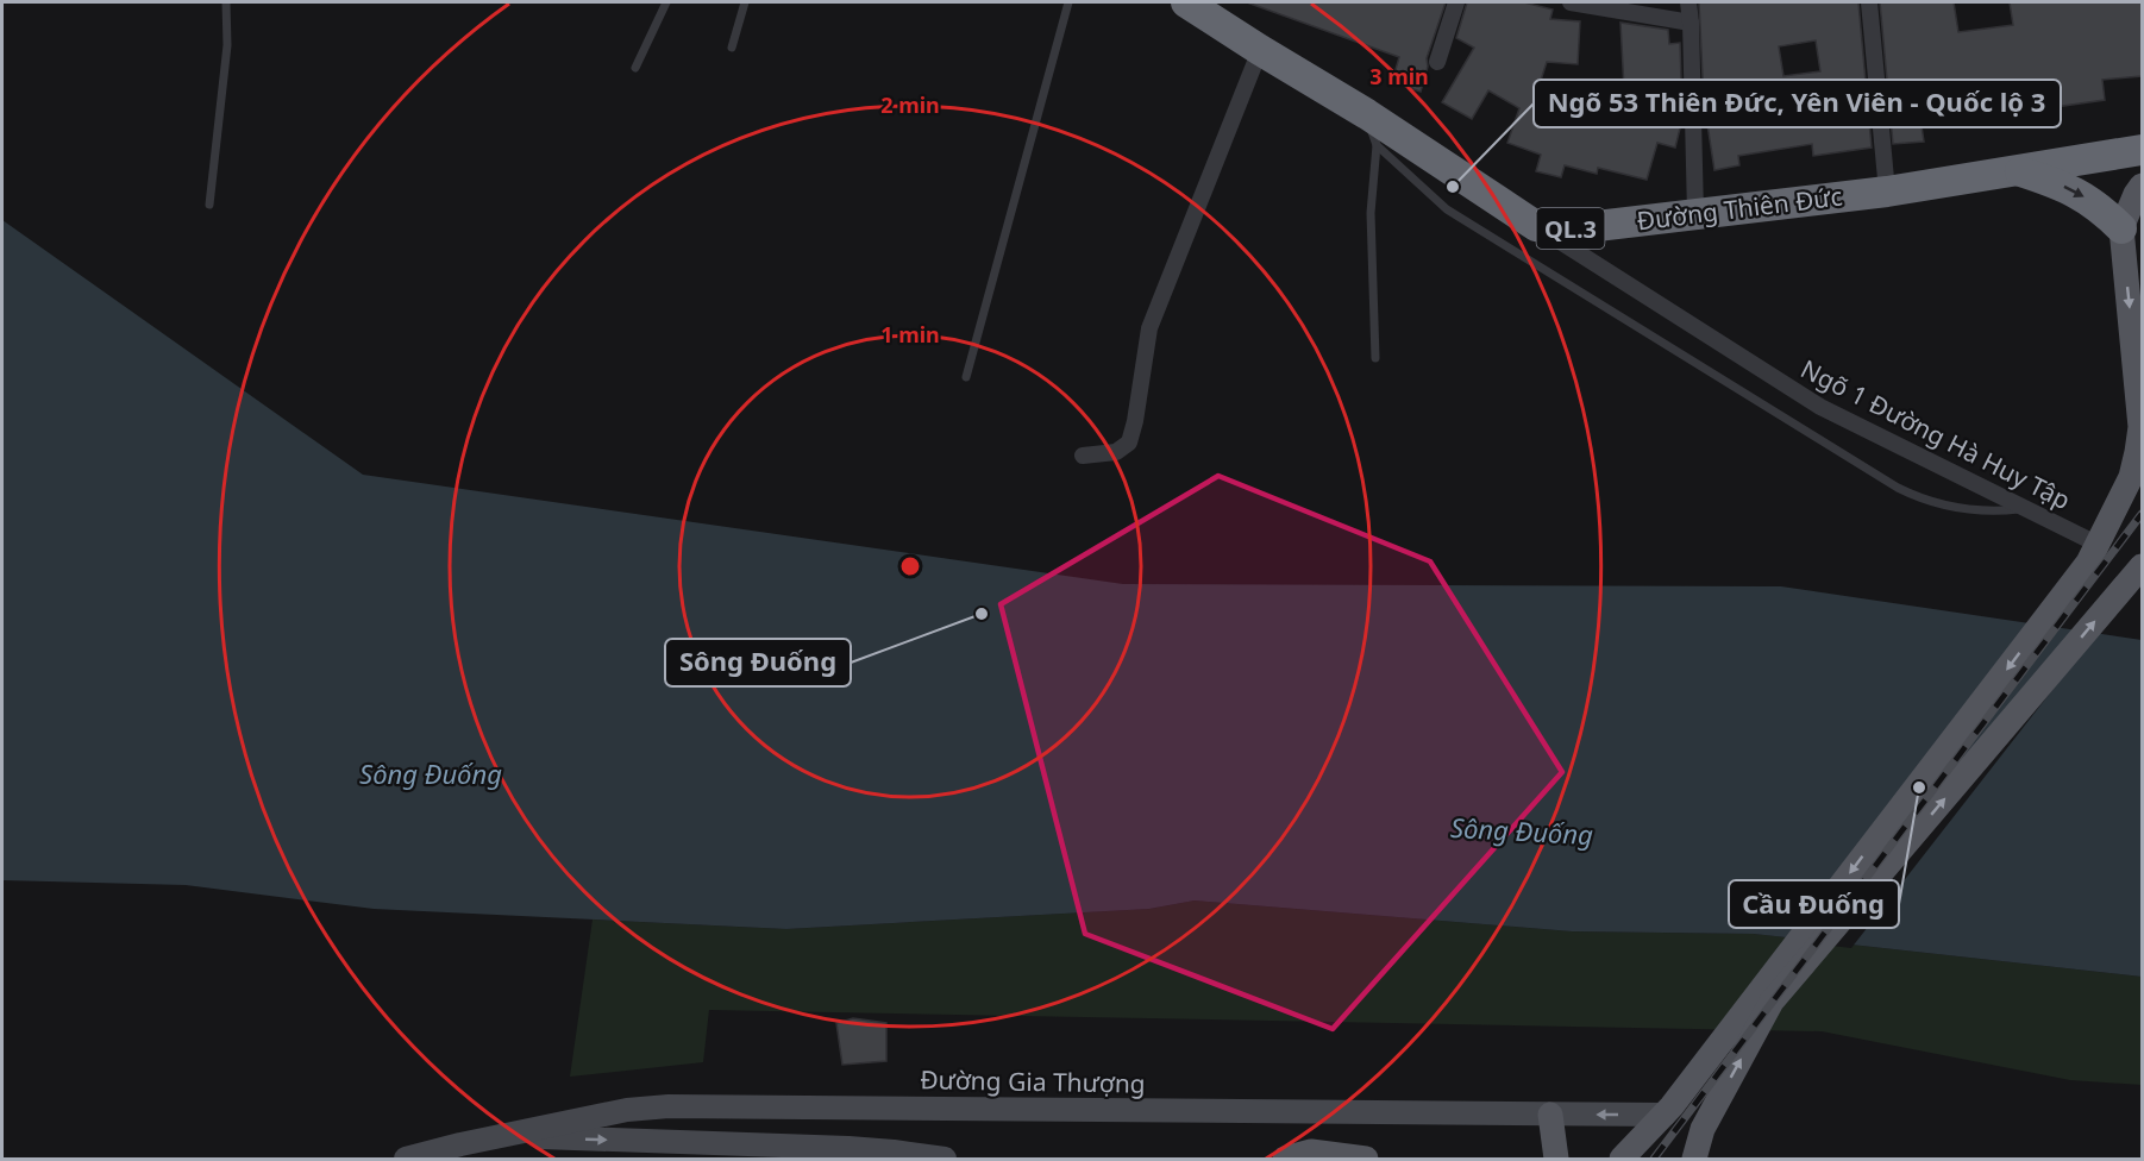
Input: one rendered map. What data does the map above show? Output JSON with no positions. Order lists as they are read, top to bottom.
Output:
{
  "streets": {
    "highway": ["Đường Thiên Đức", "QL.3"],
    "main road": ["Đường Gia Thượng"],
    "street": ["Ngõ 1 Đường Hà Huy Tập"]
  },
  "crossings": [
    ["Đường Thiên Đức", "QL.3"],
    ["Đường Thiên Đức", "Ngõ 1 Đường Hà Huy Tập"]
  ],
  "water": ["Sông Đuống"],
  "places": ["Ngõ 53 Thiên Đức, Yên Viên - Quốc lộ 3", "Sông Đuống", "Cầu Đuống"],
  "rings": ["3 min", "2 min", "1 min"]
}
